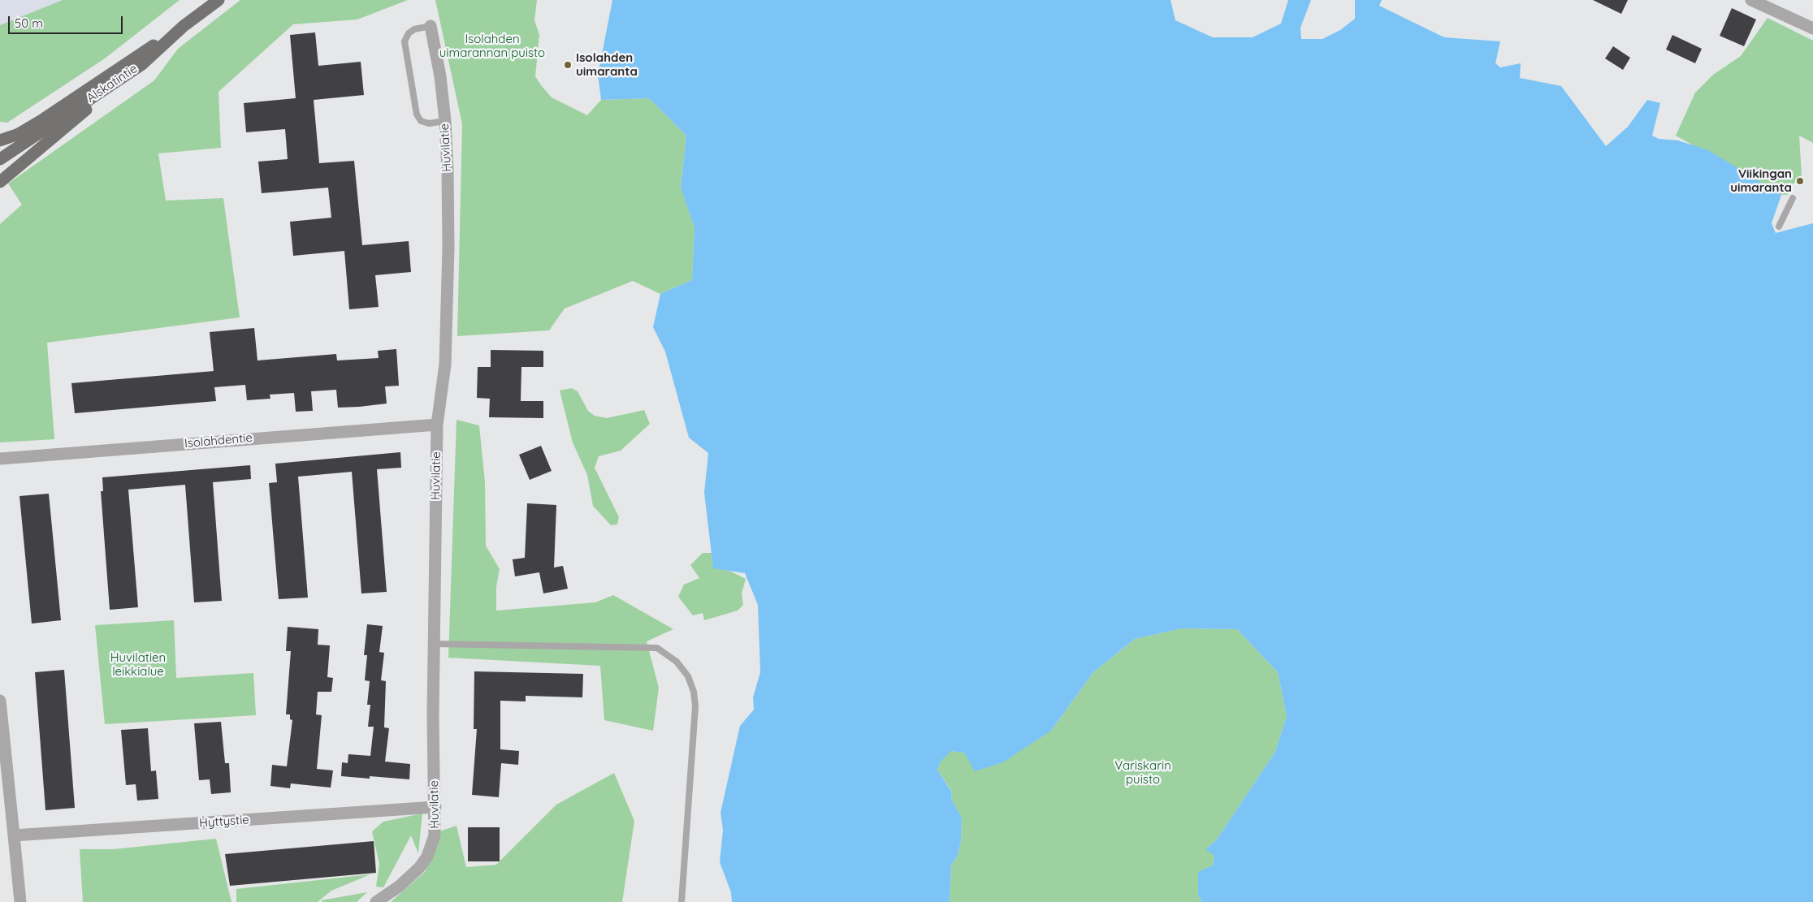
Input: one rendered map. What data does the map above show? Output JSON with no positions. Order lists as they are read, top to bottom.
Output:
{
  "streets": {
    "main road": ["Alskatintie"],
    "street": ["Huvilatie", "Isolahdentie", "Hyttystie"]
  },
  "crossings": [
    ["Huvilatie", "Isolahdentie"],
    ["Huvilatie", "Hyttystie"]
  ],
  "parks": ["Isolahden uimarannan puisto", "Huvilatien leikkialue", "Variskarin puisto"],
  "places": ["Isolahden uimaranta", "Viikingan uimaranta"],
  "scale_bar": "50 m"
}
